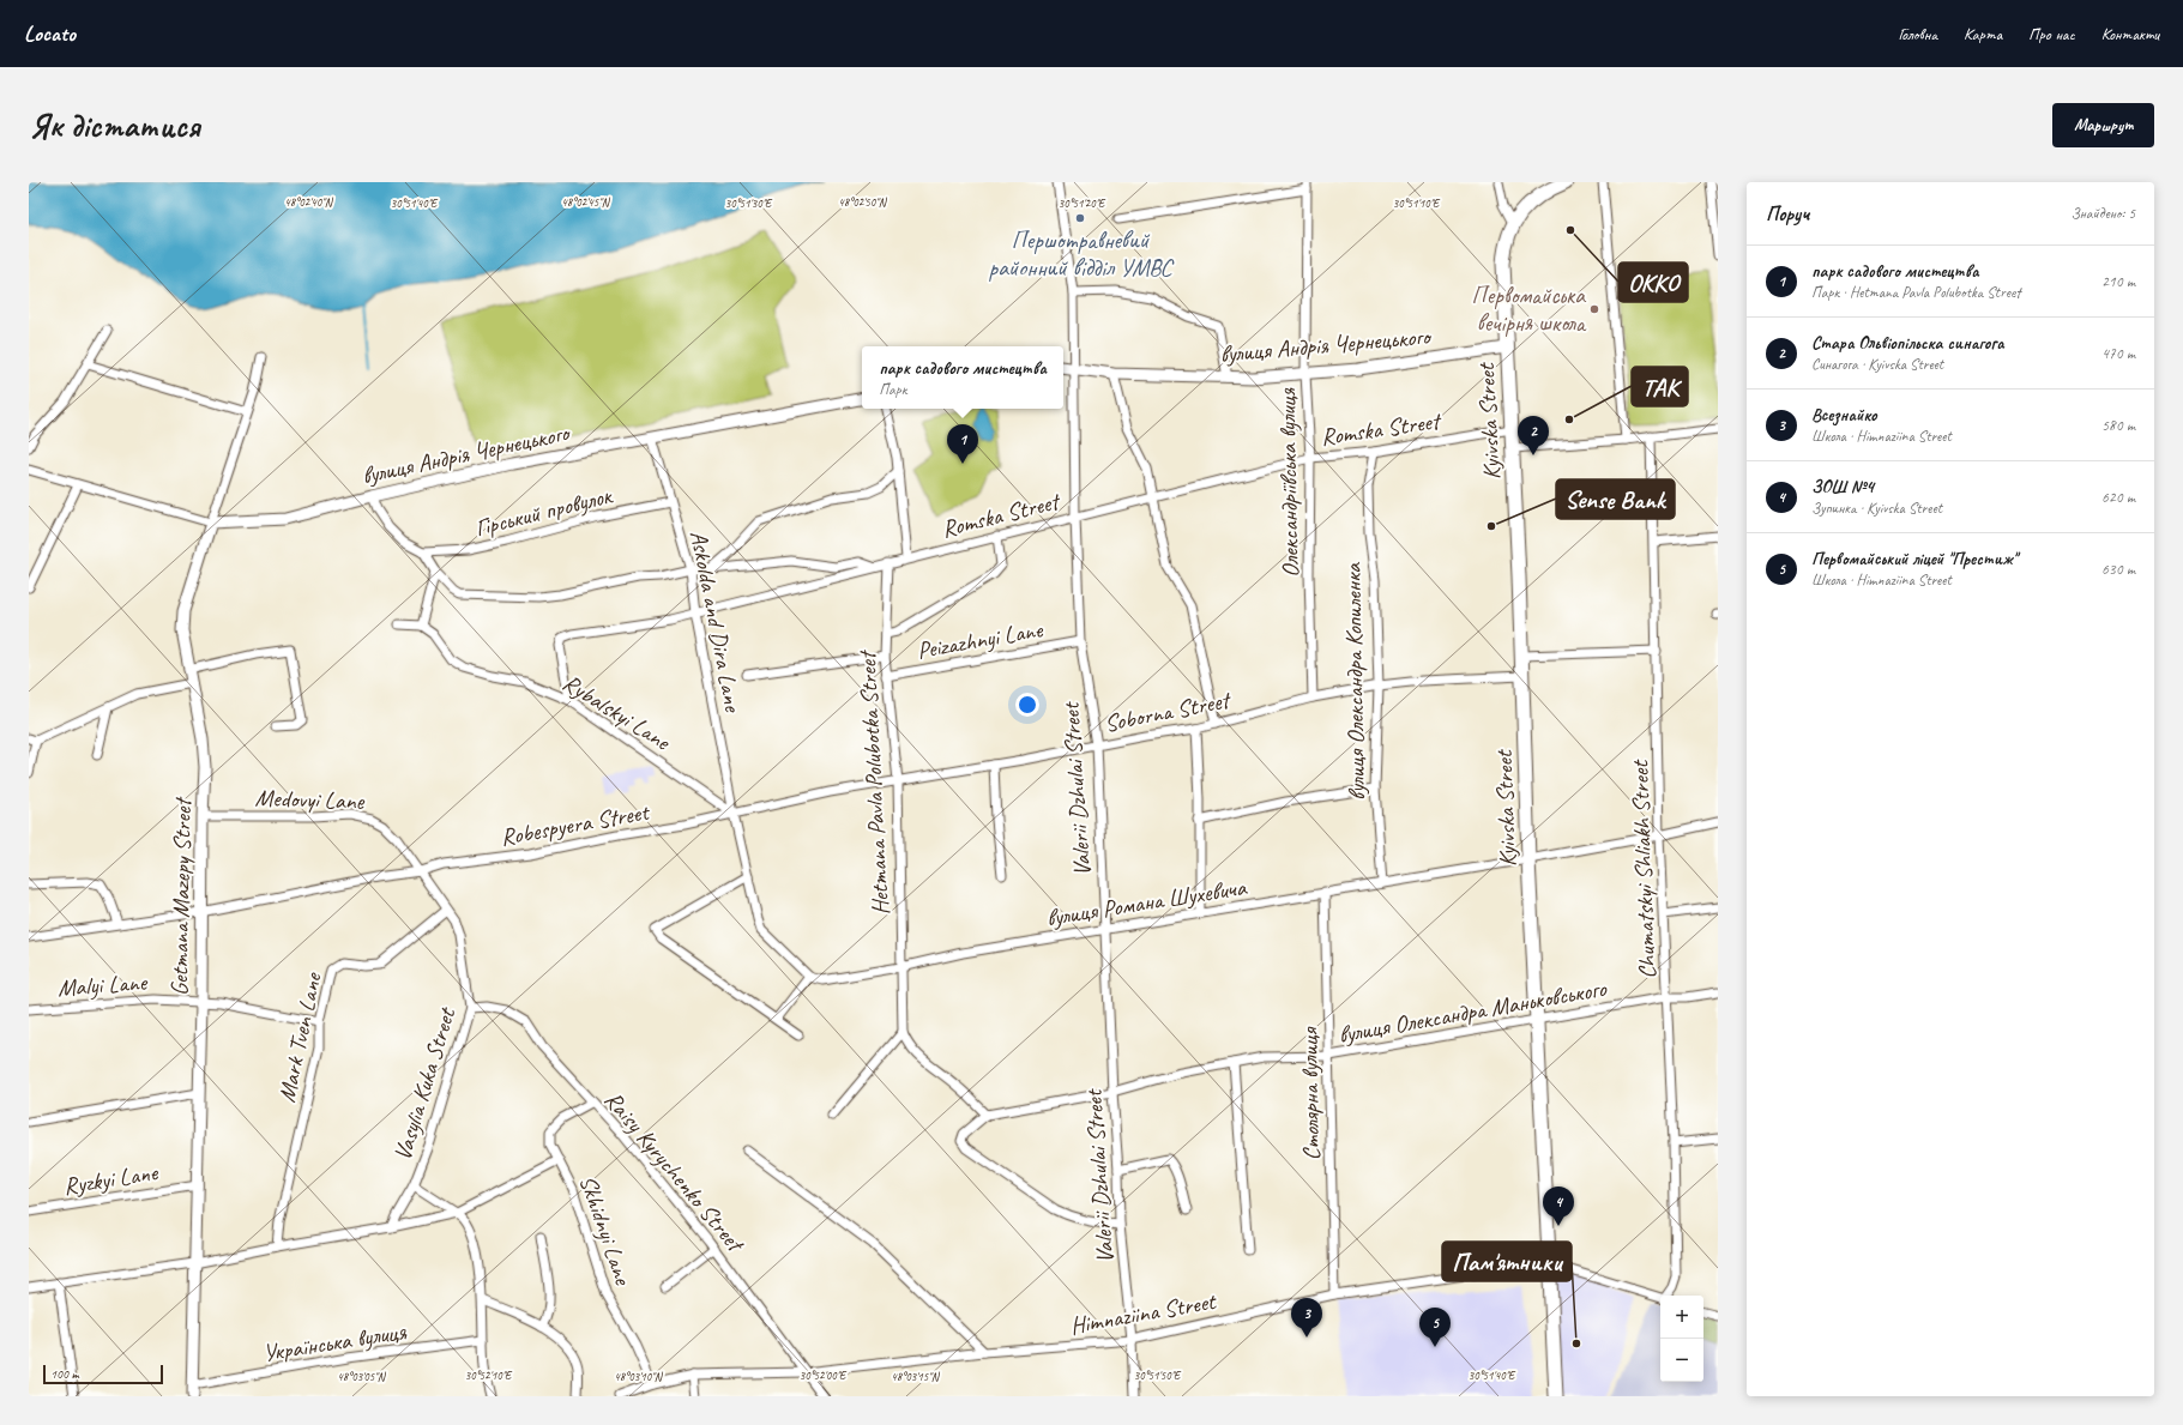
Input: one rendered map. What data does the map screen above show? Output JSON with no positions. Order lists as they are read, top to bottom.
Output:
{
  "streets": {
    "main road": ["Kyivska Street"],
    "street": [
      "вулиця Андрія Чернецького",
      "Romska Street",
      "Олександріївська вулиця",
      "Гірський провулок",
      "Askolda and Dira Lane",
      "Peizazhnyi Lane",
      "вулиця Олександра Копиленка",
      "Rybalskyi Lane",
      "Soborna Street",
      "Hetmana Pavla Polubotka Street",
      "Valerii Dzhulai Street",
      "Medovyi Lane",
      "Robespyera Street",
      "Chumatskyi Shliakh Street",
      "Getmana Mazepy Street",
      "вулиця Романа Шухевича",
      "Malyi Lane",
      "вулиця Олександра Маньковського",
      "Mark Tven Lane",
      "Vasylia Kuka Street",
      "Столярна вулиця",
      "Raisy Kyrychenko Street",
      "Ryzkyi Lane",
      "Skhidnyi Lane",
      "Himnaziina Street",
      "Українська вулиця"
    ]
  },
  "crossings": [
    ["вулиця Андрія Чернецького", "Kyivska Street"],
    ["вулиця Андрія Чернецького", "Олександріївська вулиця"],
    ["вулиця Андрія Чернецького", "Askolda and Dira Lane"],
    ["вулиця Андрія Чернецького", "Valerii Dzhulai Street"],
    ["вулиця Андрія Чернецького", "Getmana Mazepy Street"],
    ["Kyivska Street", "Romska Street"],
    ["Kyivska Street", "Soborna Street"],
    ["Kyivska Street", "вулиця Романа Шухевича"],
    ["Kyivska Street", "вулиця Олександра Маньковського"],
    ["Kyivska Street", "Himnaziina Street"],
    ["Romska Street", "Олександріївська вулиця"],
    ["Romska Street", "Askolda and Dira Lane"],
    ["Romska Street", "вулиця Олександра Копиленка"],
    ["Romska Street", "Rybalskyi Lane"],
    ["Romska Street", "Hetmana Pavla Polubotka Street"],
    ["Romska Street", "Valerii Dzhulai Street"],
    ["Олександріївська вулиця", "Soborna Street"],
    ["Гірський провулок", "Askolda and Dira Lane"],
    ["Askolda and Dira Lane", "Rybalskyi Lane"],
    ["Askolda and Dira Lane", "Soborna Street"],
    ["Askolda and Dira Lane", "Robespyera Street"],
    ["Peizazhnyi Lane", "Hetmana Pavla Polubotka Street"],
    ["Peizazhnyi Lane", "Valerii Dzhulai Street"],
    ["вулиця Олександра Копиленка", "Soborna Street"],
    ["вулиця Олександра Копиленка", "вулиця Романа Шухевича"],
    ["Rybalskyi Lane", "Soborna Street"],
    ["Rybalskyi Lane", "Robespyera Street"],
    ["Soborna Street", "Hetmana Pavla Polubotka Street"],
    ["Soborna Street", "Valerii Dzhulai Street"],
    ["Soborna Street", "Robespyera Street"],
    ["Hetmana Pavla Polubotka Street", "вулиця Романа Шухевича"],
    ["Hetmana Pavla Polubotka Street", "вулиця Олександра Маньковського"],
    ["Valerii Dzhulai Street", "вулиця Романа Шухевича"],
    ["Valerii Dzhulai Street", "вулиця Олександра Маньковського"],
    ["Valerii Dzhulai Street", "Himnaziina Street"],
    ["Medovyi Lane", "Robespyera Street"],
    ["Medovyi Lane", "Getmana Mazepy Street"],
    ["Medovyi Lane", "Vasylia Kuka Street"],
    ["Robespyera Street", "Getmana Mazepy Street"],
    ["Robespyera Street", "Vasylia Kuka Street"],
    ["Chumatskyi Shliakh Street", "вулиця Романа Шухевича"],
    ["Chumatskyi Shliakh Street", "вулиця Олександра Маньковського"],
    ["Getmana Mazepy Street", "Malyi Lane"],
    ["Getmana Mazepy Street", "Ryzkyi Lane"],
    ["Getmana Mazepy Street", "Українська вулиця"],
    ["вулиця Романа Шухевича", "Столярна вулиця"],
    ["Malyi Lane", "Mark Tven Lane"],
    ["вулиця Олександра Маньковського", "Столярна вулиця"],
    ["Mark Tven Lane", "Vasylia Kuka Street"],
    ["Vasylia Kuka Street", "Raisy Kyrychenko Street"],
    ["Столярна вулиця", "Himnaziina Street"],
    ["Raisy Kyrychenko Street", "Skhidnyi Lane"],
    ["Raisy Kyrychenko Street", "Himnaziina Street"],
    ["Skhidnyi Lane", "Himnaziina Street"]
  ],
  "places": [
    "Першотравневий районний відділ УМВС",
    "OKKO",
    "Первомайська вечірня школа",
    "ТАК",
    "Sense Bank",
    "Пам'ятники"
  ],
  "scale_bar": "100 m",
  "page": {
    "header": "Locato",
    "nav": [
      "Головна",
      "Карта",
      "Про нас",
      "Контакти"
    ],
    "buttons": "Маршрут",
    "title": "Як дістатися",
    "heading": ["Поруч", "Знайдено: 5"],
    "list": [
      {
        "mark": "1",
        "name": "парк садового мистецтва",
        "note": "Парк · Hetmana Pavla Polubotka Street",
        "value": "210 m"
      },
      {
        "mark": "2",
        "name": "Стара Ольвіопільска синагога",
        "note": "Синагога · Kyivska Street",
        "value": "470 m"
      },
      {
        "mark": "3",
        "name": "Всезнайко",
        "note": "Школа · Himnaziina Street",
        "value": "580 m"
      },
      {
        "mark": "4",
        "name": "ЗОШ №4",
        "note": "Зупинка · Kyivska Street",
        "value": "620 m"
      },
      {
        "mark": "5",
        "name": "Первомайський ліцей \"Престиж\"",
        "note": "Школа · Himnaziina Street",
        "value": "630 m"
      }
    ],
    "popup": ["парк садового мистецтва", "Парк"],
    "pins": [
      "2",
      "1",
      "4",
      "3",
      "5"
    ],
    "map_buttons": ["+", "−"],
    "scale": "100 m"
  },
  "coordinates": [
    "48°02'40\"N",
    "48°02'45\"N",
    "48°02'50\"N",
    "30°51'40\"E",
    "30°51'30\"E",
    "30°51'20\"E",
    "30°51'10\"E",
    "30°52'10\"E",
    "30°52'00\"E",
    "30°51'50\"E",
    "48°03'05\"N",
    "48°03'10\"N",
    "48°03'15\"N"
  ]
}
